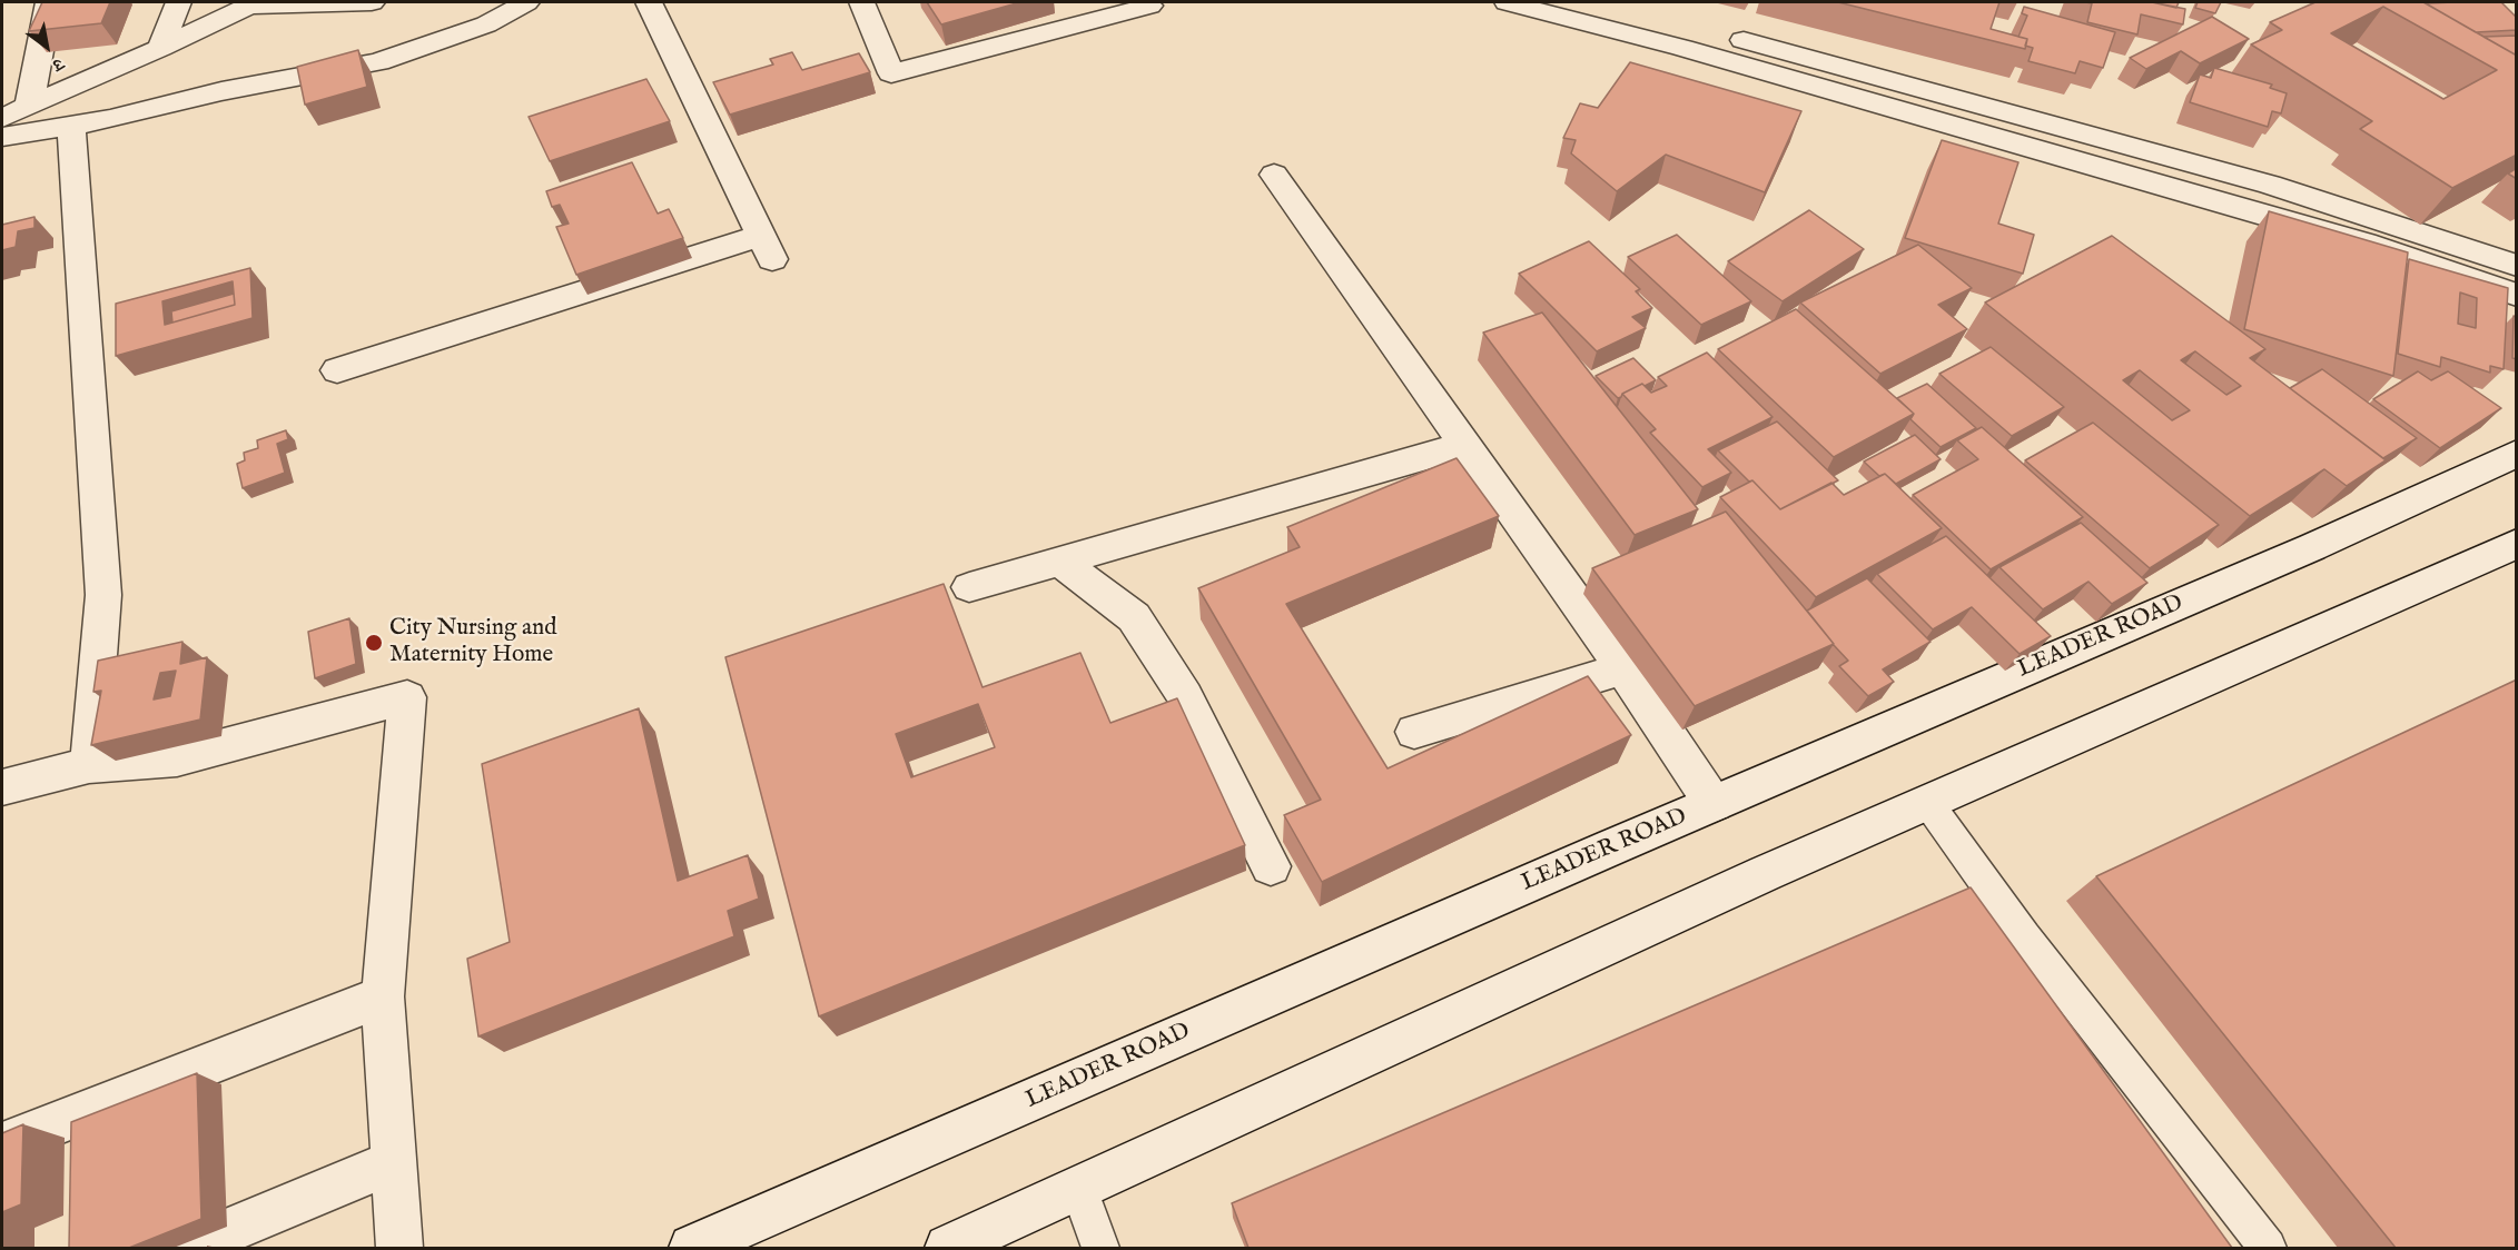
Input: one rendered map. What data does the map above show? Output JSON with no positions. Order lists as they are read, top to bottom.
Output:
{
  "streets": {
    "street": ["LEADER ROAD"]
  },
  "places": ["City Nursing and Maternity Home"],
  "north": "bottom right"
}
